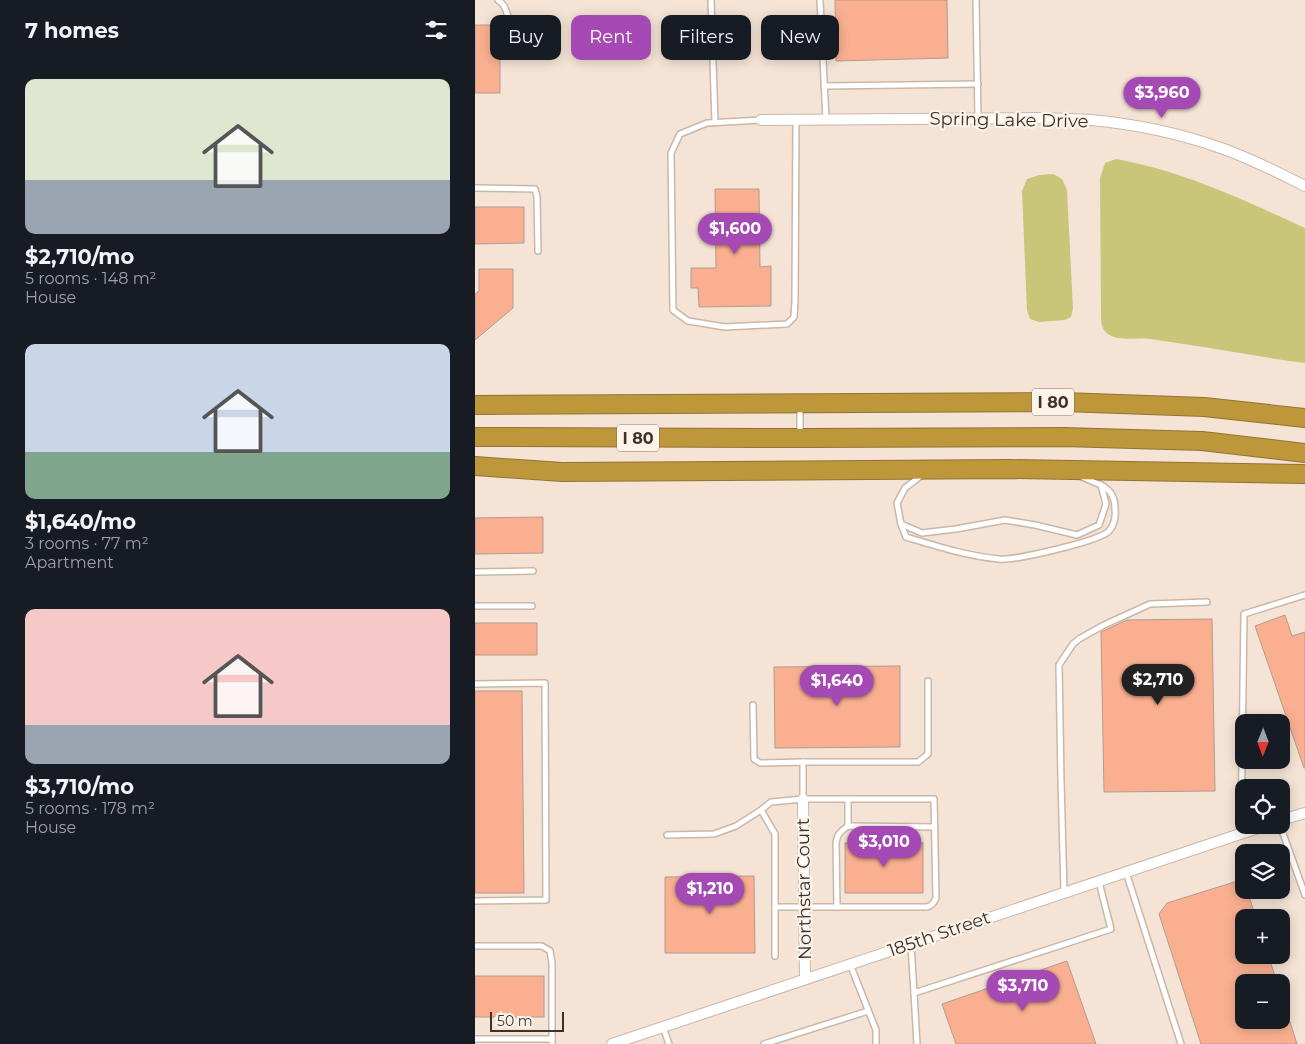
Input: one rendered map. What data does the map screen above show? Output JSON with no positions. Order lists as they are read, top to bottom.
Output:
{
  "streets": {
    "highway": ["I 80"],
    "street": ["Spring Lake Drive", "Northstar Court", "185th Street"]
  },
  "crossings": [
    ["Northstar Court", "185th Street"]
  ],
  "scale_bar": "50 m",
  "north": "bottom",
  "page": {
    "heading": "7 homes",
    "chip": [
      "Buy",
      "Rent",
      "Filters",
      "New"
    ],
    "list": [
      {
        "name": "$2,710/mo",
        "note": "5 rooms · 148 m² · House"
      },
      {
        "name": "$1,640/mo",
        "note": "3 rooms · 77 m² · Apartment"
      },
      {
        "name": "$3,710/mo",
        "note": "5 rooms · 178 m² · House"
      }
    ],
    "price": [
      "$3,960",
      "$1,600",
      "$2,710",
      "$1,640",
      "$3,010",
      "$1,210",
      "$3,710"
    ],
    "map_buttons": ["+", "−"],
    "scale": "50 m"
  }
}
